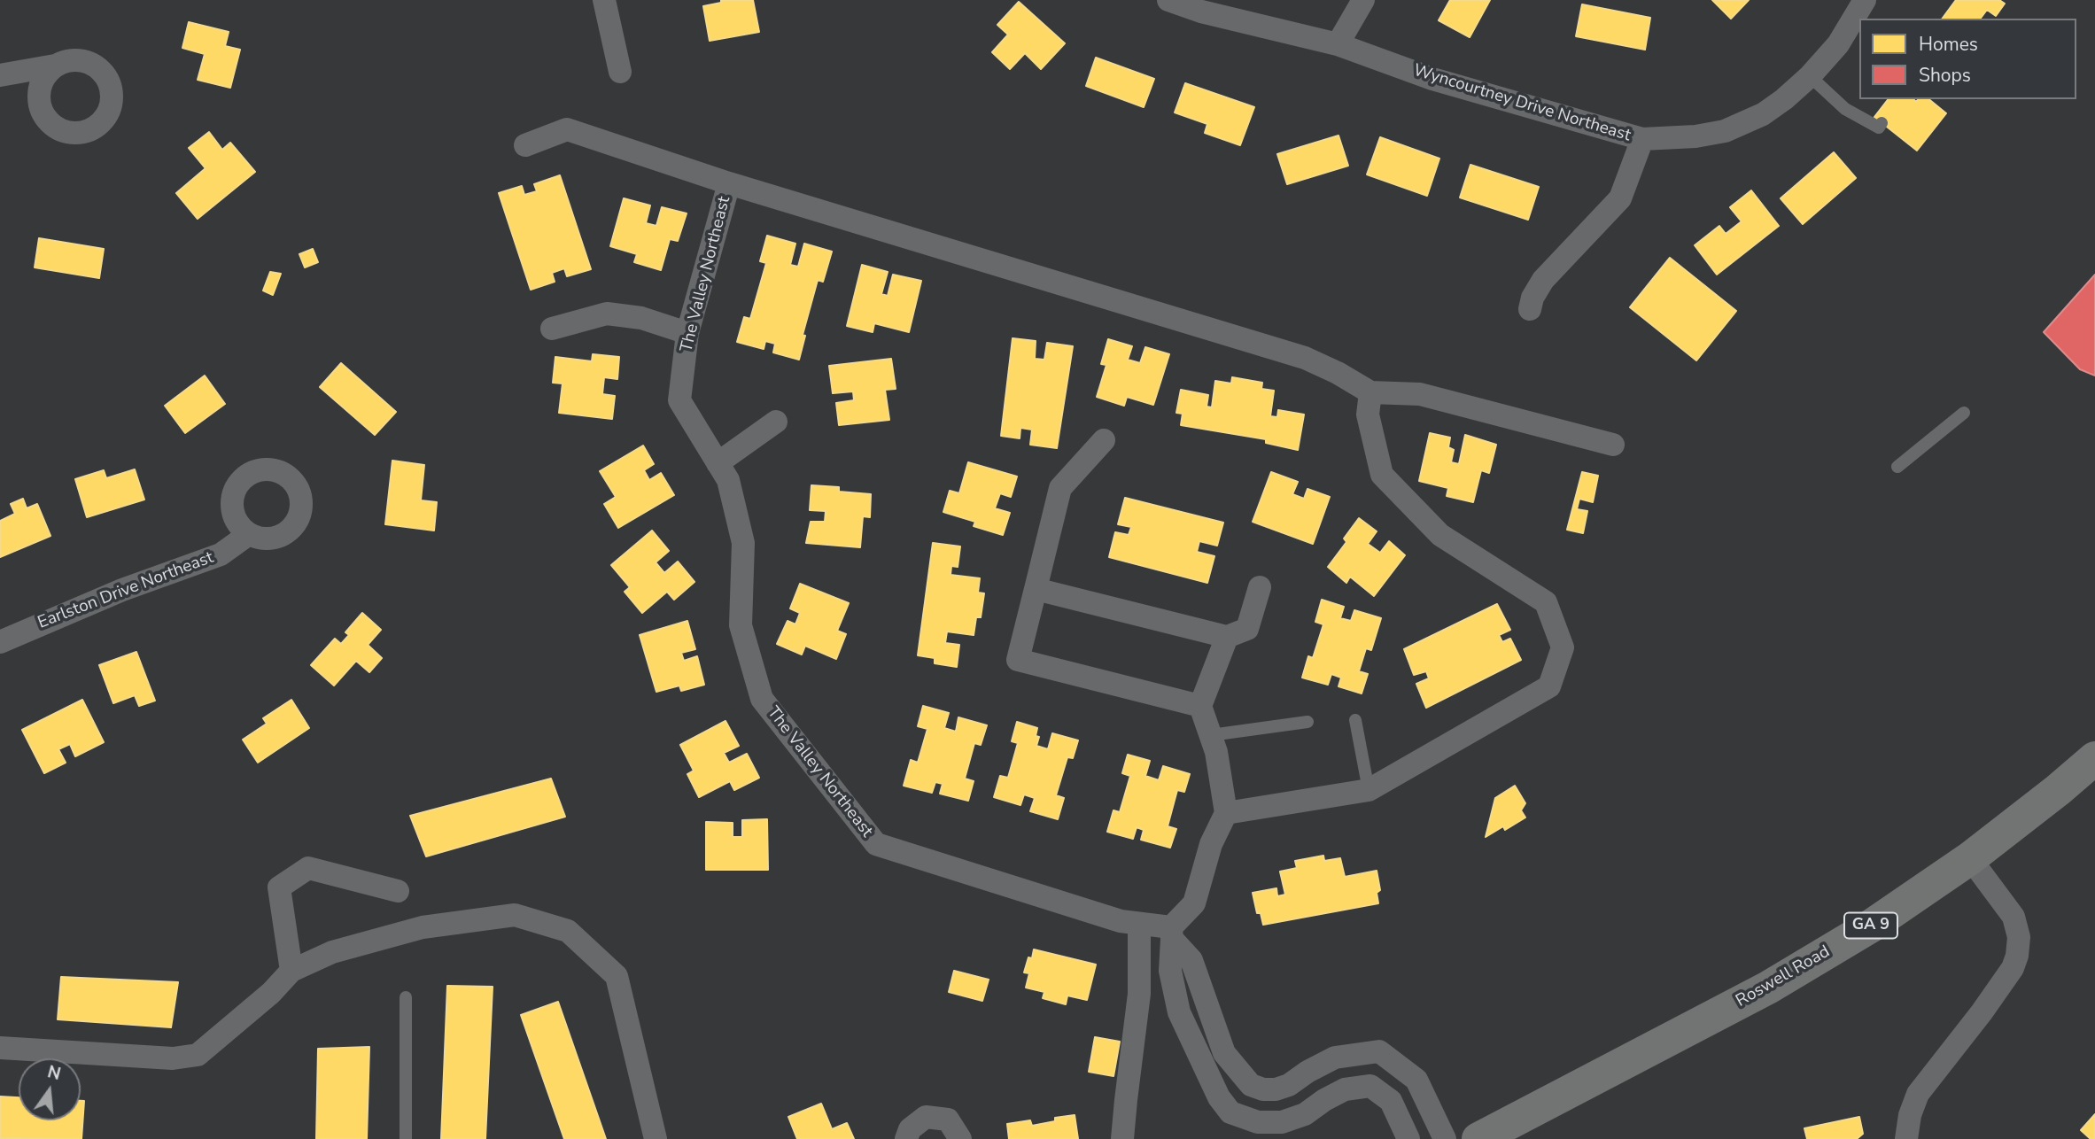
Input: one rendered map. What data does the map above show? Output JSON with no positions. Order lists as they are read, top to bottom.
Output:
{
  "streets": {
    "main road": ["GA 9", "Roswell Road"],
    "street": ["Wyncourtney Drive Northeast", "The Valley Northeast", "Earlston Drive Northeast"]
  },
  "legend": ["Homes", "Shops"],
  "north": "top"
}
